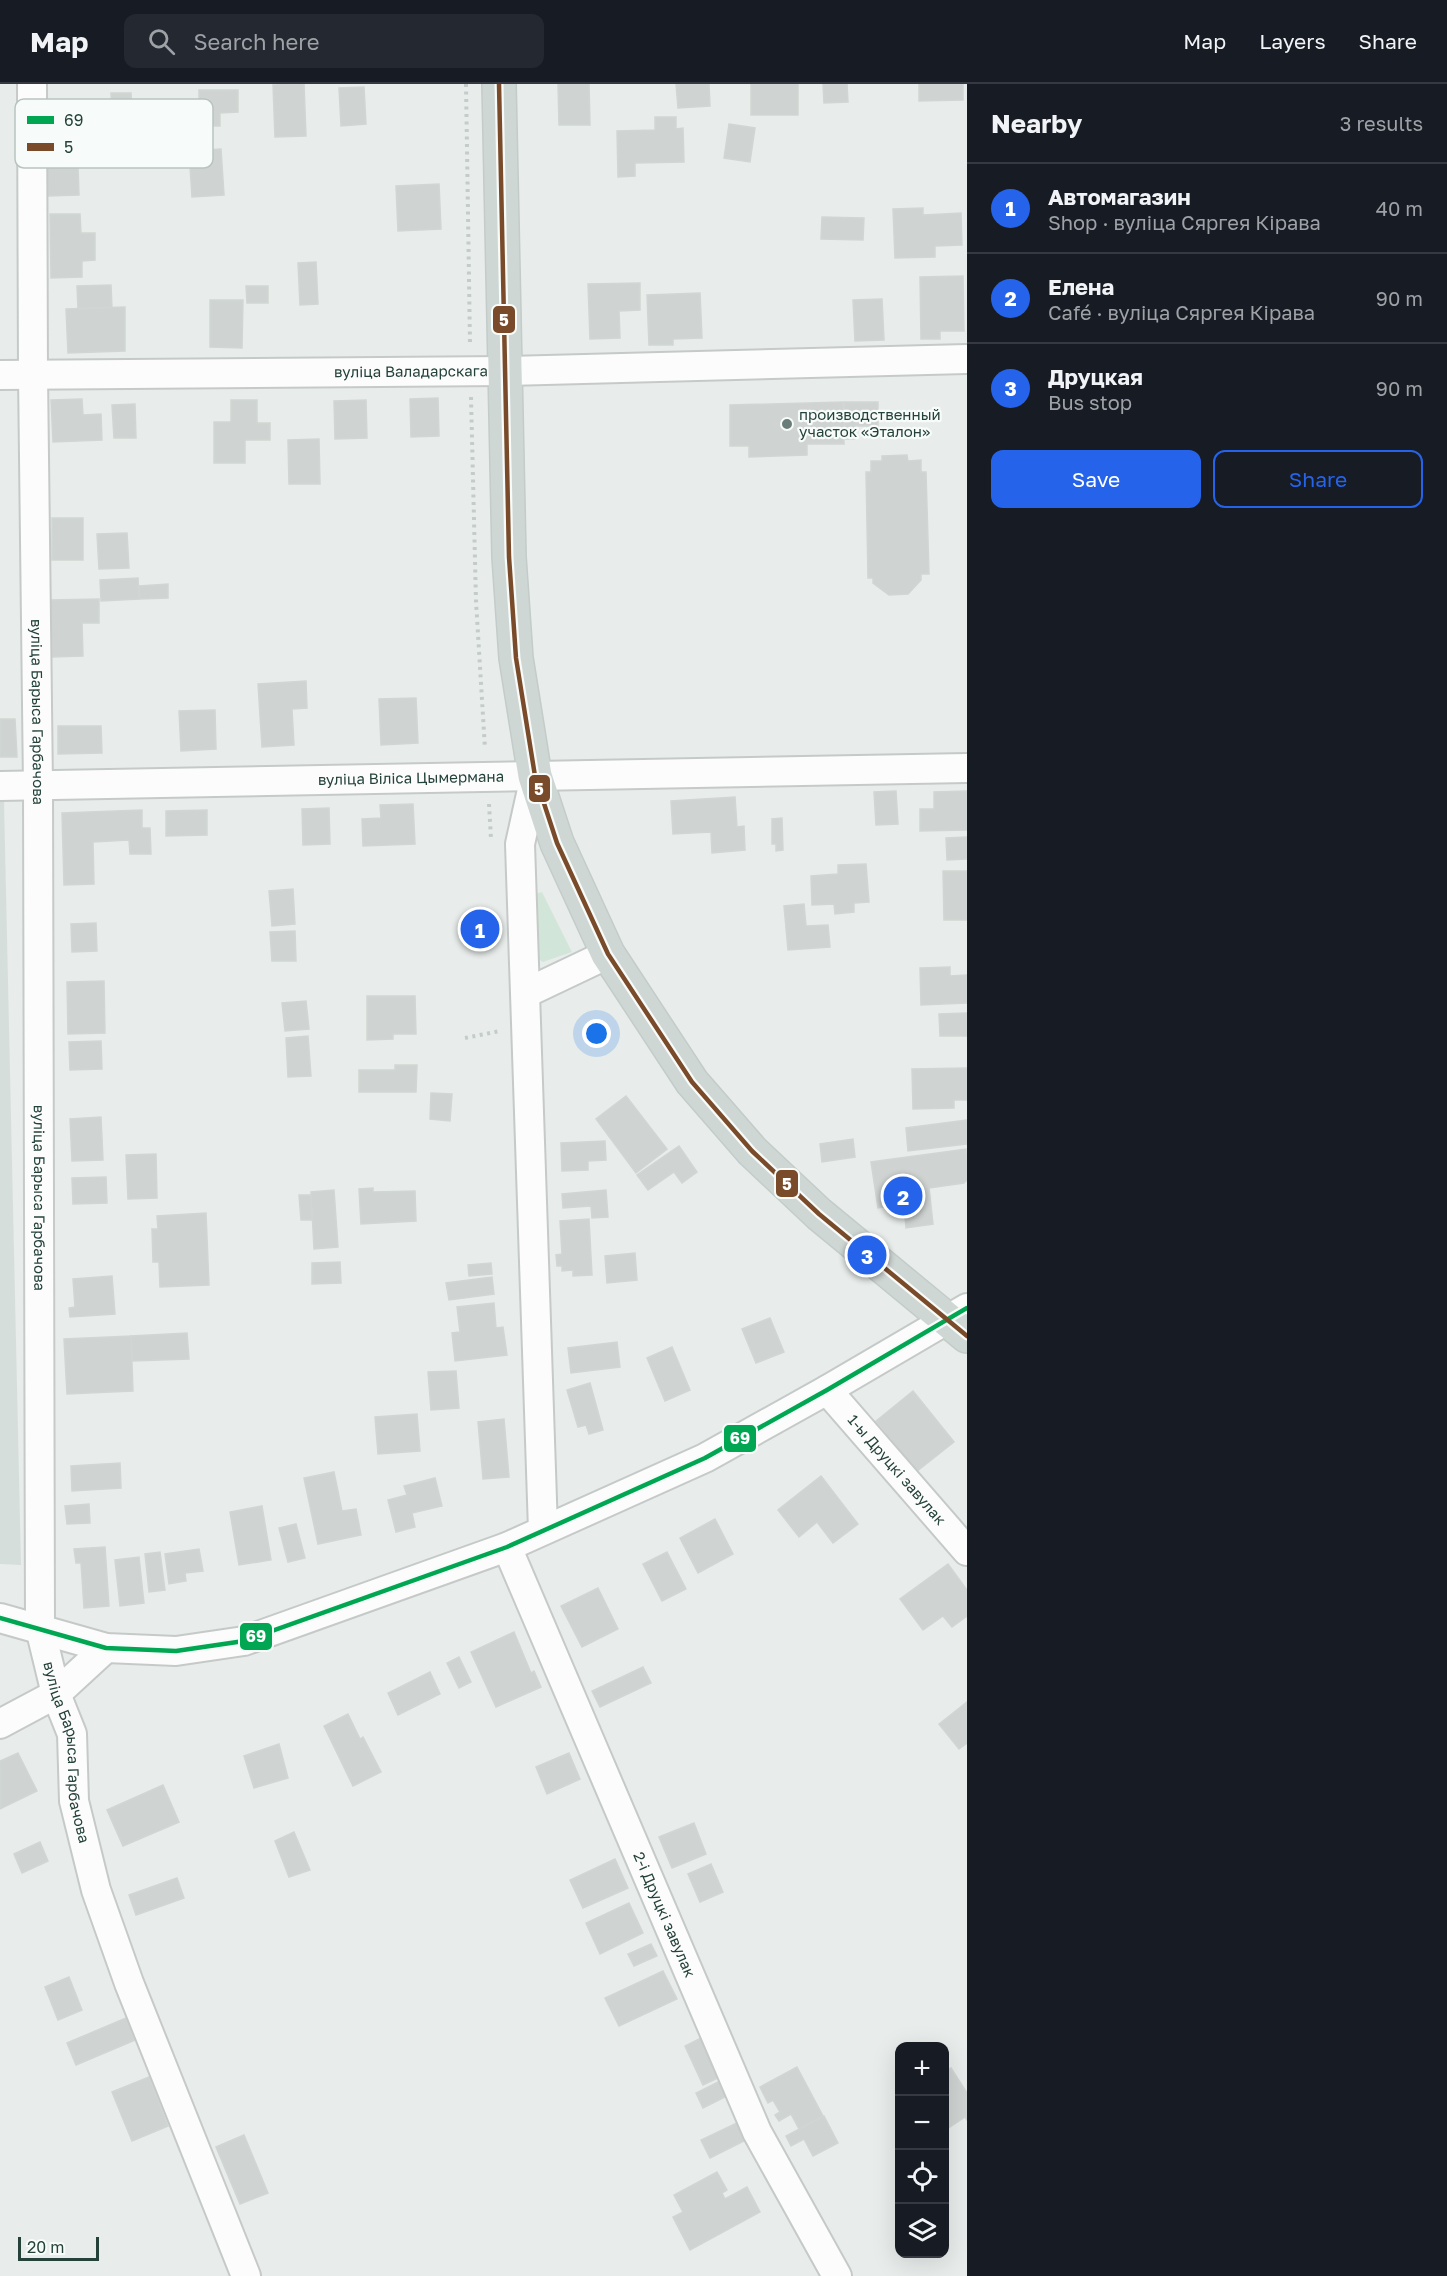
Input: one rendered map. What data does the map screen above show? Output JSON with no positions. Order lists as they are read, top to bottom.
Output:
{
  "streets": {
    "street": [
      "вуліца Валадарскага",
      "вуліца Барыса Гарбачова",
      "вуліца Віліса Цымермана",
      "1-ы Друцкі завулак",
      "2-і Друцкі завулак"
    ]
  },
  "crossings": [
    ["вуліца Валадарскага", "вуліца Барыса Гарбачова"],
    ["вуліца Барыса Гарбачова", "вуліца Віліса Цымермана"]
  ],
  "places": ["производственный участок «Эталон»"],
  "lines": ["transit line 5", "transit line 69"],
  "legend": ["69", "5"],
  "scale_bar": "20 m",
  "page": {
    "header": "Map",
    "search": "Search here",
    "nav": ["Map", "Layers", "Share"],
    "heading": ["Nearby", "3 results"],
    "list": [
      {
        "mark": "1",
        "name": "Автомагазин",
        "note": "Shop · вуліца Сяргея Кірава",
        "value": "40 m"
      },
      {
        "mark": "2",
        "name": "Елена",
        "note": "Café · вуліца Сяргея Кірава",
        "value": "90 m"
      },
      {
        "mark": "3",
        "name": "Друцкая",
        "note": "Bus stop",
        "value": "90 m"
      }
    ],
    "buttons": ["Save", "Share"],
    "pins": ["1", "2", "3"],
    "map_buttons": ["+", "−"],
    "scale": "20 m"
  }
}
